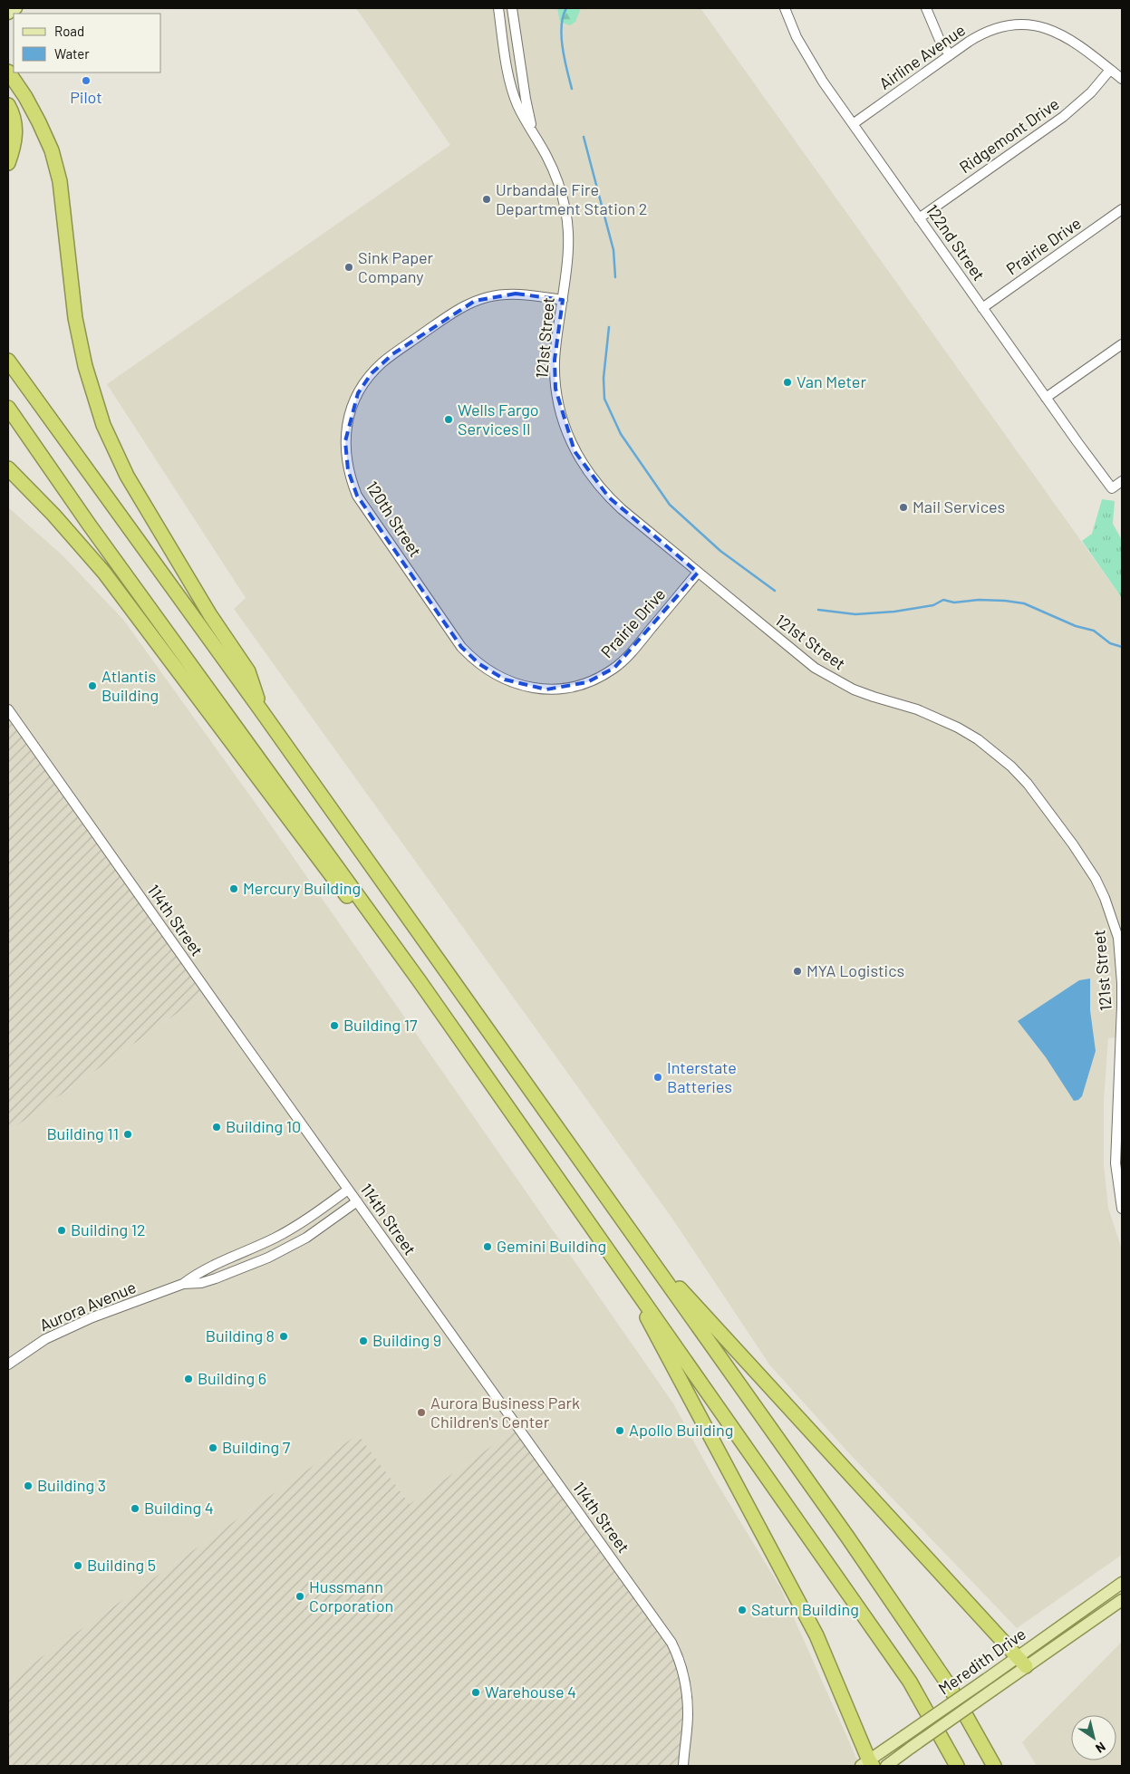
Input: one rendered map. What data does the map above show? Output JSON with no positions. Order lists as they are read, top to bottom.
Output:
{
  "streets": {
    "main road": ["Meredith Drive"],
    "street": [
      "Airline Avenue",
      "Ridgemont Drive",
      "122nd Street",
      "Prairie Drive",
      "121st Street",
      "120th Street",
      "114th Street",
      "Aurora Avenue"
    ]
  },
  "crossings": [
    ["Airline Avenue", "Ridgemont Drive"],
    ["Airline Avenue", "122nd Street"],
    ["Ridgemont Drive", "122nd Street"],
    ["122nd Street", "Prairie Drive"],
    ["Prairie Drive", "121st Street"],
    ["Prairie Drive", "120th Street"],
    ["121st Street", "120th Street"],
    ["114th Street", "Aurora Avenue"]
  ],
  "places": [
    "Pilot",
    "Urbandale Fire Department Station 2",
    "Sink Paper Company",
    "Van Meter",
    "Wells Fargo Services II",
    "Mail Services",
    "Atlantis Building",
    "Mercury Building",
    "MYA Logistics",
    "Building 17",
    "Interstate Batteries",
    "Building 10",
    "Building 11",
    "Building 12",
    "Gemini Building",
    "Building 8",
    "Building 9",
    "Building 6",
    "Aurora Business Park Children's Center",
    "Apollo Building",
    "Building 7",
    "Building 3",
    "Building 4",
    "Building 5",
    "Hussmann Corporation",
    "Saturn Building",
    "Warehouse 4"
  ],
  "legend": ["Road", "Water"],
  "north": "bottom right"
}
